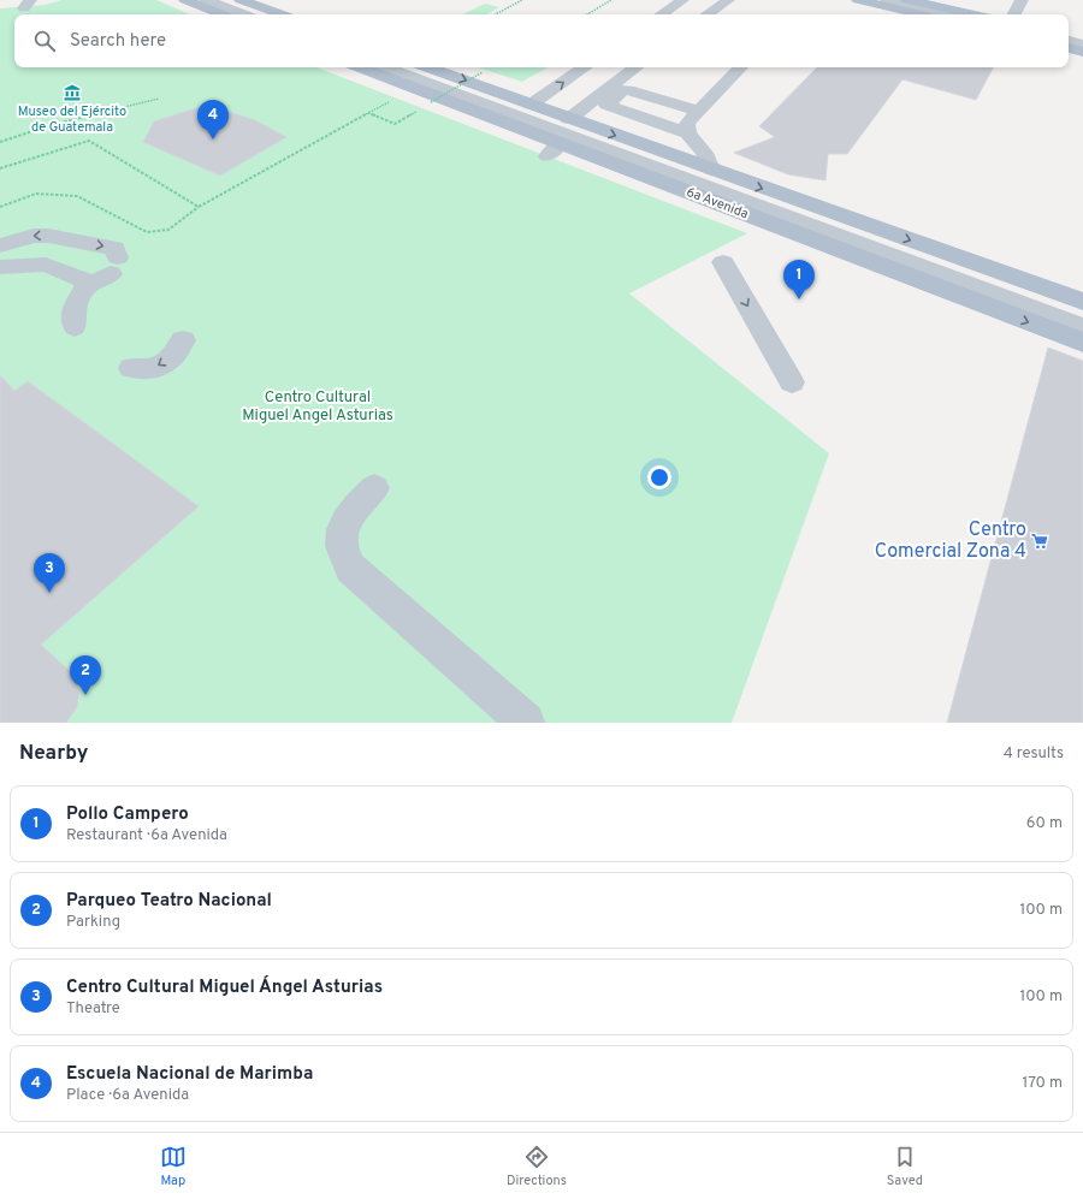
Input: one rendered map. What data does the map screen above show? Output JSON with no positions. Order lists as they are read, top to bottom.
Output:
{
  "streets": {
    "main road": ["6a Avenida"]
  },
  "one_way": ["6a Avenida"],
  "parks": ["Centro Cultural Miguel Angel Asturias"],
  "places": {
    "museum": ["Museo del Ejército de Guatemala"],
    "supermarket": ["Centro Comercial Zona 4"]
  },
  "page": {
    "search": "Search here",
    "pins": [
      "4",
      "1",
      "3",
      "2"
    ],
    "heading": ["Nearby", "4 results"],
    "list": [
      {
        "mark": "1",
        "name": "Pollo Campero",
        "note": "Restaurant · 6a Avenida",
        "value": "60 m"
      },
      {
        "mark": "2",
        "name": "Parqueo Teatro Nacional",
        "note": "Parking",
        "value": "100 m"
      },
      {
        "mark": "3",
        "name": "Centro Cultural Miguel Ángel Asturias",
        "note": "Theatre",
        "value": "100 m"
      },
      {
        "mark": "4",
        "name": "Escuela Nacional de Marimba",
        "note": "Place · 6a Avenida",
        "value": "170 m"
      }
    ],
    "nav": ["Map", "Directions", "Saved"]
  }
}
